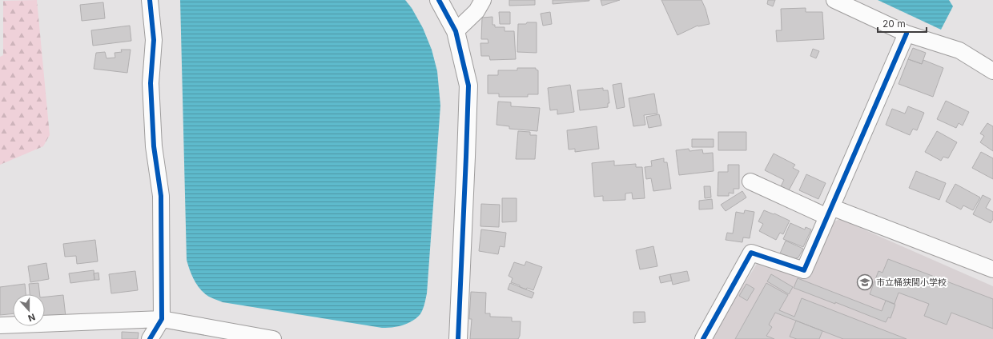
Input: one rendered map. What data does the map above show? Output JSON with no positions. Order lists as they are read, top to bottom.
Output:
{
  "places": {
    "school or university": ["市立桶狭間小学校"]
  },
  "scale_bar": "20 m",
  "north": "bottom"
}
